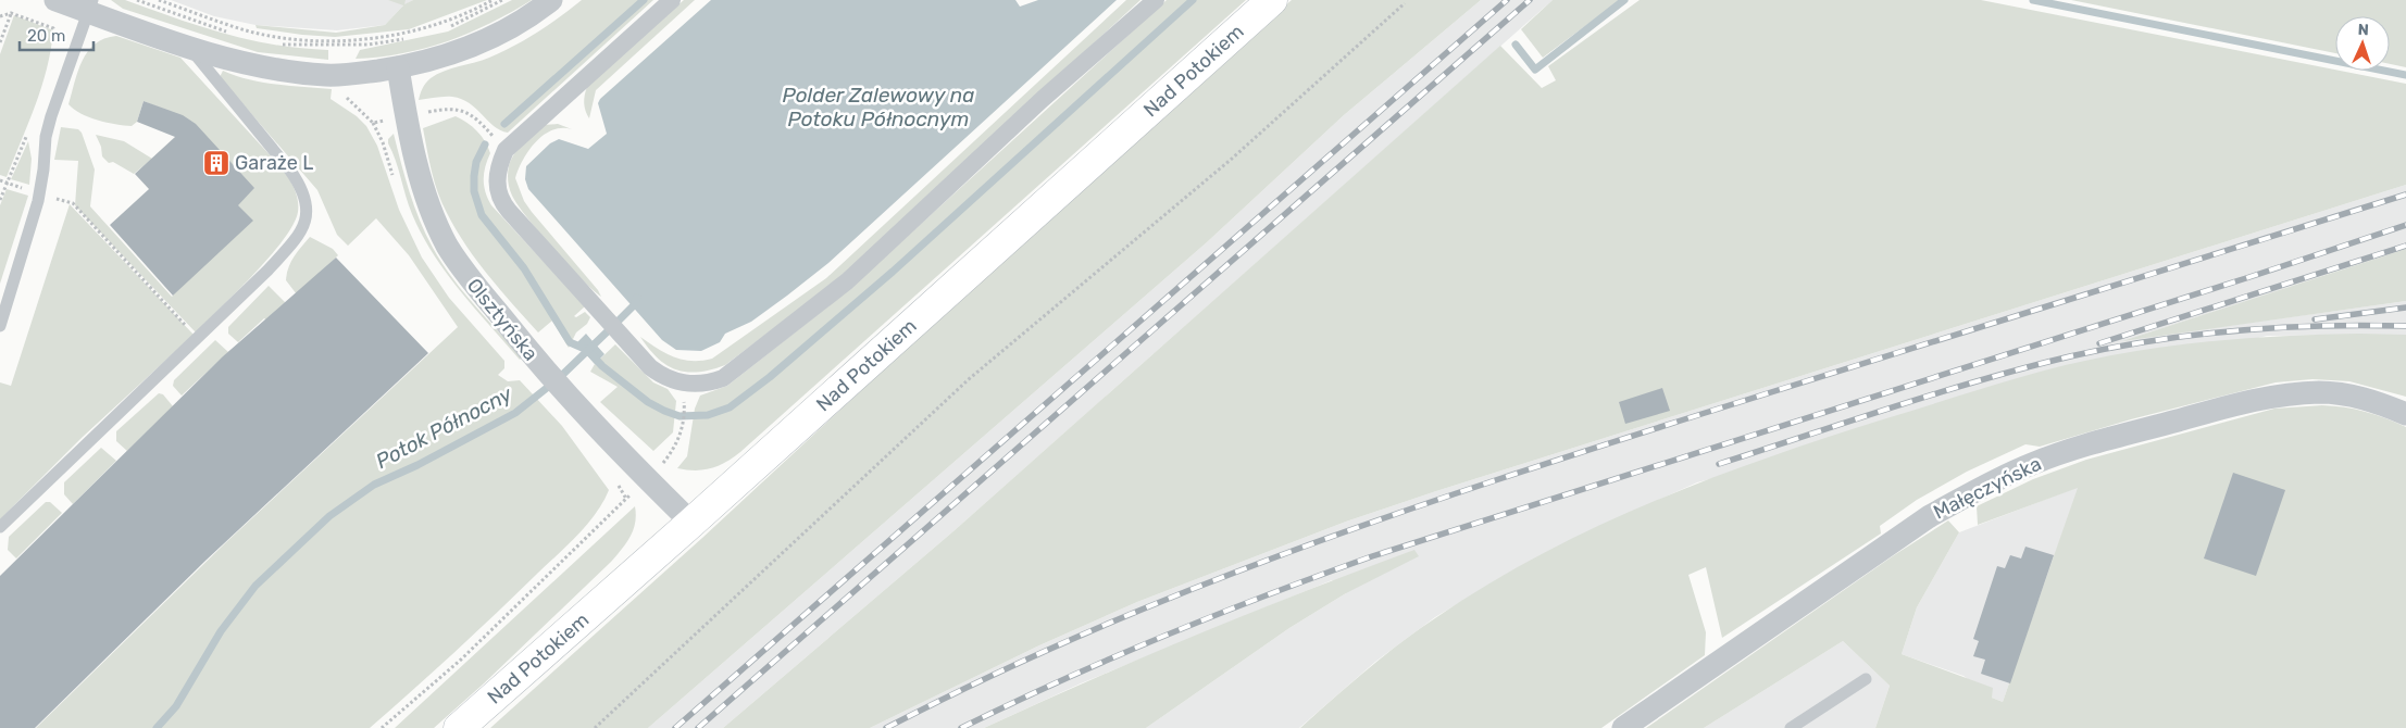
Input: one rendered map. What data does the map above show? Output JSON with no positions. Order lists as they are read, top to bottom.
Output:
{
  "streets": {
    "main road": ["Nad Potokiem"],
    "street": ["Olsztyńska", "Małęczyńska"]
  },
  "crossings": [
    ["Nad Potokiem", "Olsztyńska"]
  ],
  "water": ["Polder Zalewowy na Potoku Północnym", "Potok Północny"],
  "places": {
    "building": ["Garaże L"]
  },
  "scale_bar": "20 m",
  "north": "top"
}
